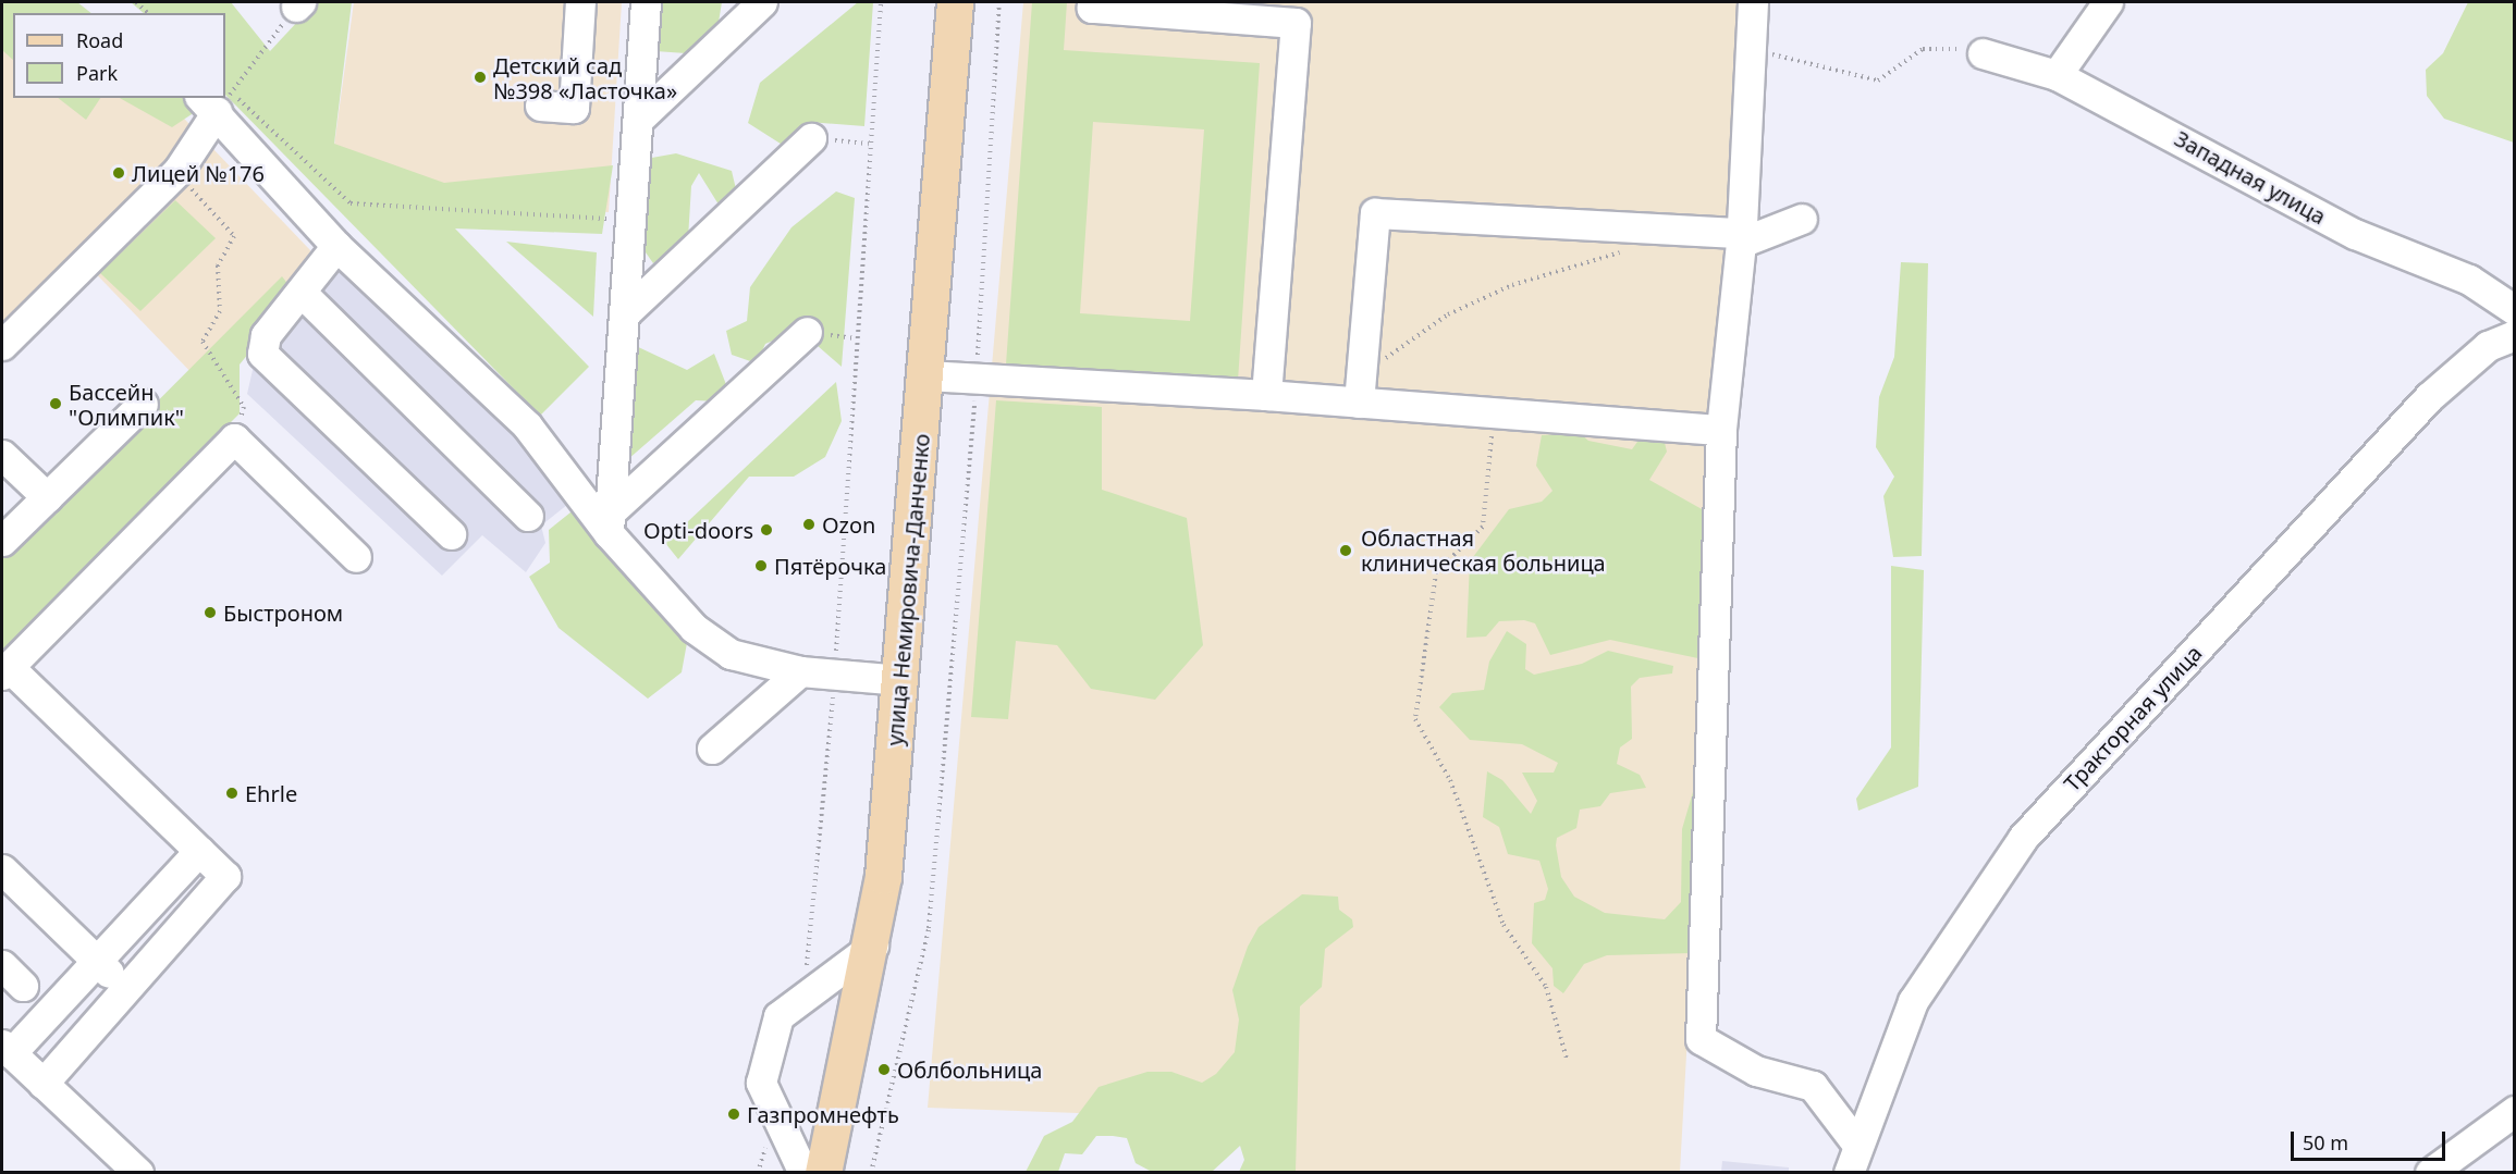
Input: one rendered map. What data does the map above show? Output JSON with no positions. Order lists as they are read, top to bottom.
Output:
{
  "streets": {
    "main road": ["улица Немировича-Данченко"],
    "street": ["Западная улица", "Тракторная улица"]
  },
  "places": [
    "Детский сад №398 «Ласточка»",
    "Лицей №176",
    "Бассейн \"Олимпик\"",
    "Ozon",
    "Opti-doors",
    "Областная клиническая больница",
    "Пятёрочка",
    "Быстроном",
    "Ehrle",
    "Облбольница",
    "Газпромнефть"
  ],
  "legend": ["Road", "Park"],
  "scale_bar": "50 m"
}
